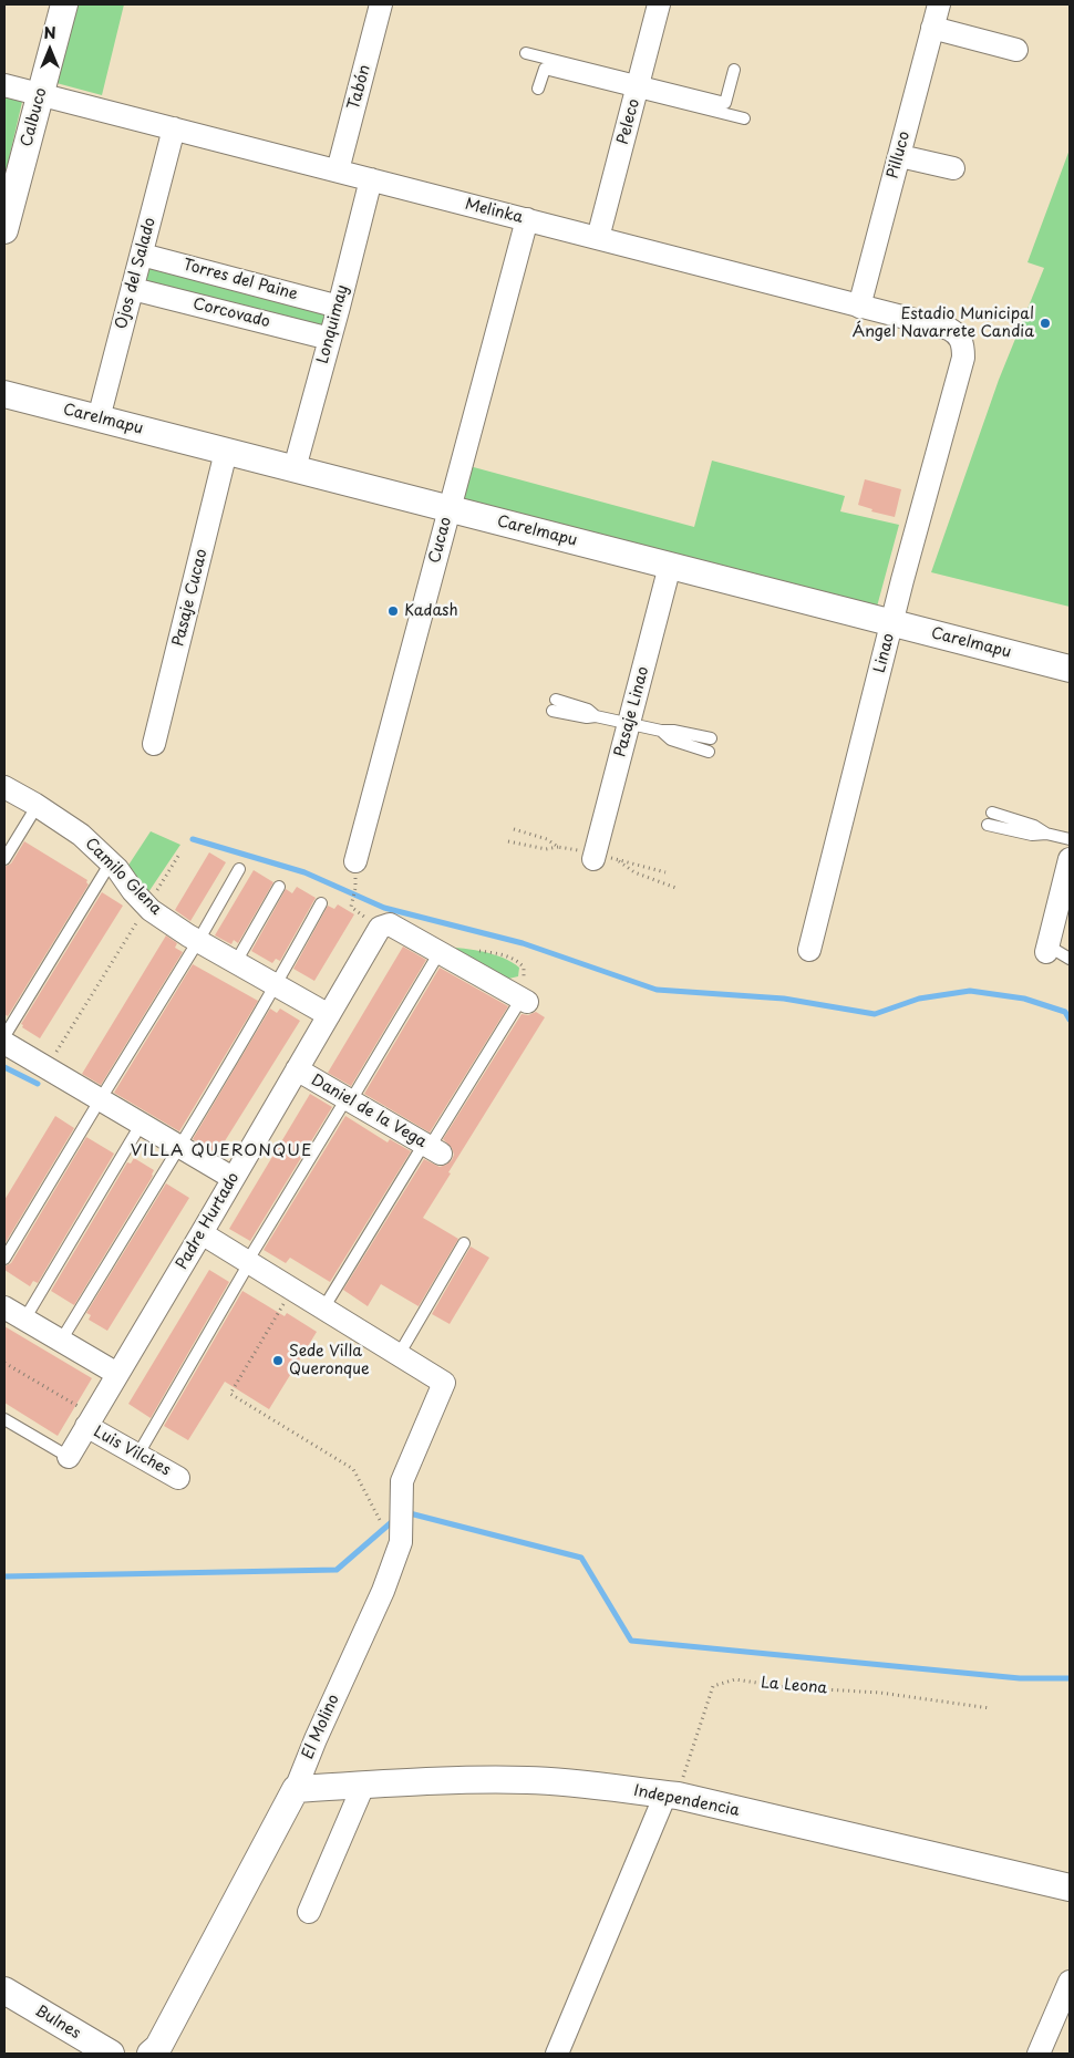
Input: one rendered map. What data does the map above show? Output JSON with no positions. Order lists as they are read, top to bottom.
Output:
{
  "streets": {
    "street": [
      "Tabón",
      "Calbuco",
      "Peleco",
      "Pilluco",
      "Melinka",
      "Ojos del Salado",
      "Torres del Paine",
      "Corcovado",
      "Lonquimay",
      "Carelmapu",
      "Cucao",
      "Pasaje Cucao",
      "Linao",
      "Pasaje Linao",
      "Camilo Glena",
      "Daniel de la Vega",
      "Padre Hurtado",
      "Luis Vilches",
      "El Molino",
      "Independencia",
      "Bulnes"
    ],
    "path": ["La Leona"]
  },
  "crossings": [
    ["Tabón", "Melinka"],
    ["Calbuco", "Melinka"],
    ["Peleco", "Melinka"],
    ["Pilluco", "Melinka"],
    ["Melinka", "Ojos del Salado"],
    ["Melinka", "Lonquimay"],
    ["Melinka", "Cucao"],
    ["Melinka", "Linao"],
    ["Ojos del Salado", "Torres del Paine"],
    ["Ojos del Salado", "Corcovado"],
    ["Ojos del Salado", "Carelmapu"],
    ["Torres del Paine", "Lonquimay"],
    ["Corcovado", "Lonquimay"],
    ["Lonquimay", "Carelmapu"],
    ["Carelmapu", "Cucao"],
    ["Carelmapu", "Pasaje Cucao"],
    ["Carelmapu", "Linao"],
    ["Carelmapu", "Pasaje Linao"],
    ["Camilo Glena", "Padre Hurtado"],
    ["Daniel de la Vega", "Padre Hurtado"],
    ["Padre Hurtado", "Luis Vilches"],
    ["La Leona", "Independencia"],
    ["El Molino", "Independencia"]
  ],
  "districts": ["VILLA QUERONQUE"],
  "places": ["Estadio Municipal Ángel Navarrete Candia", "Kadash", "Sede Villa Queronque"],
  "north": "top"
}
